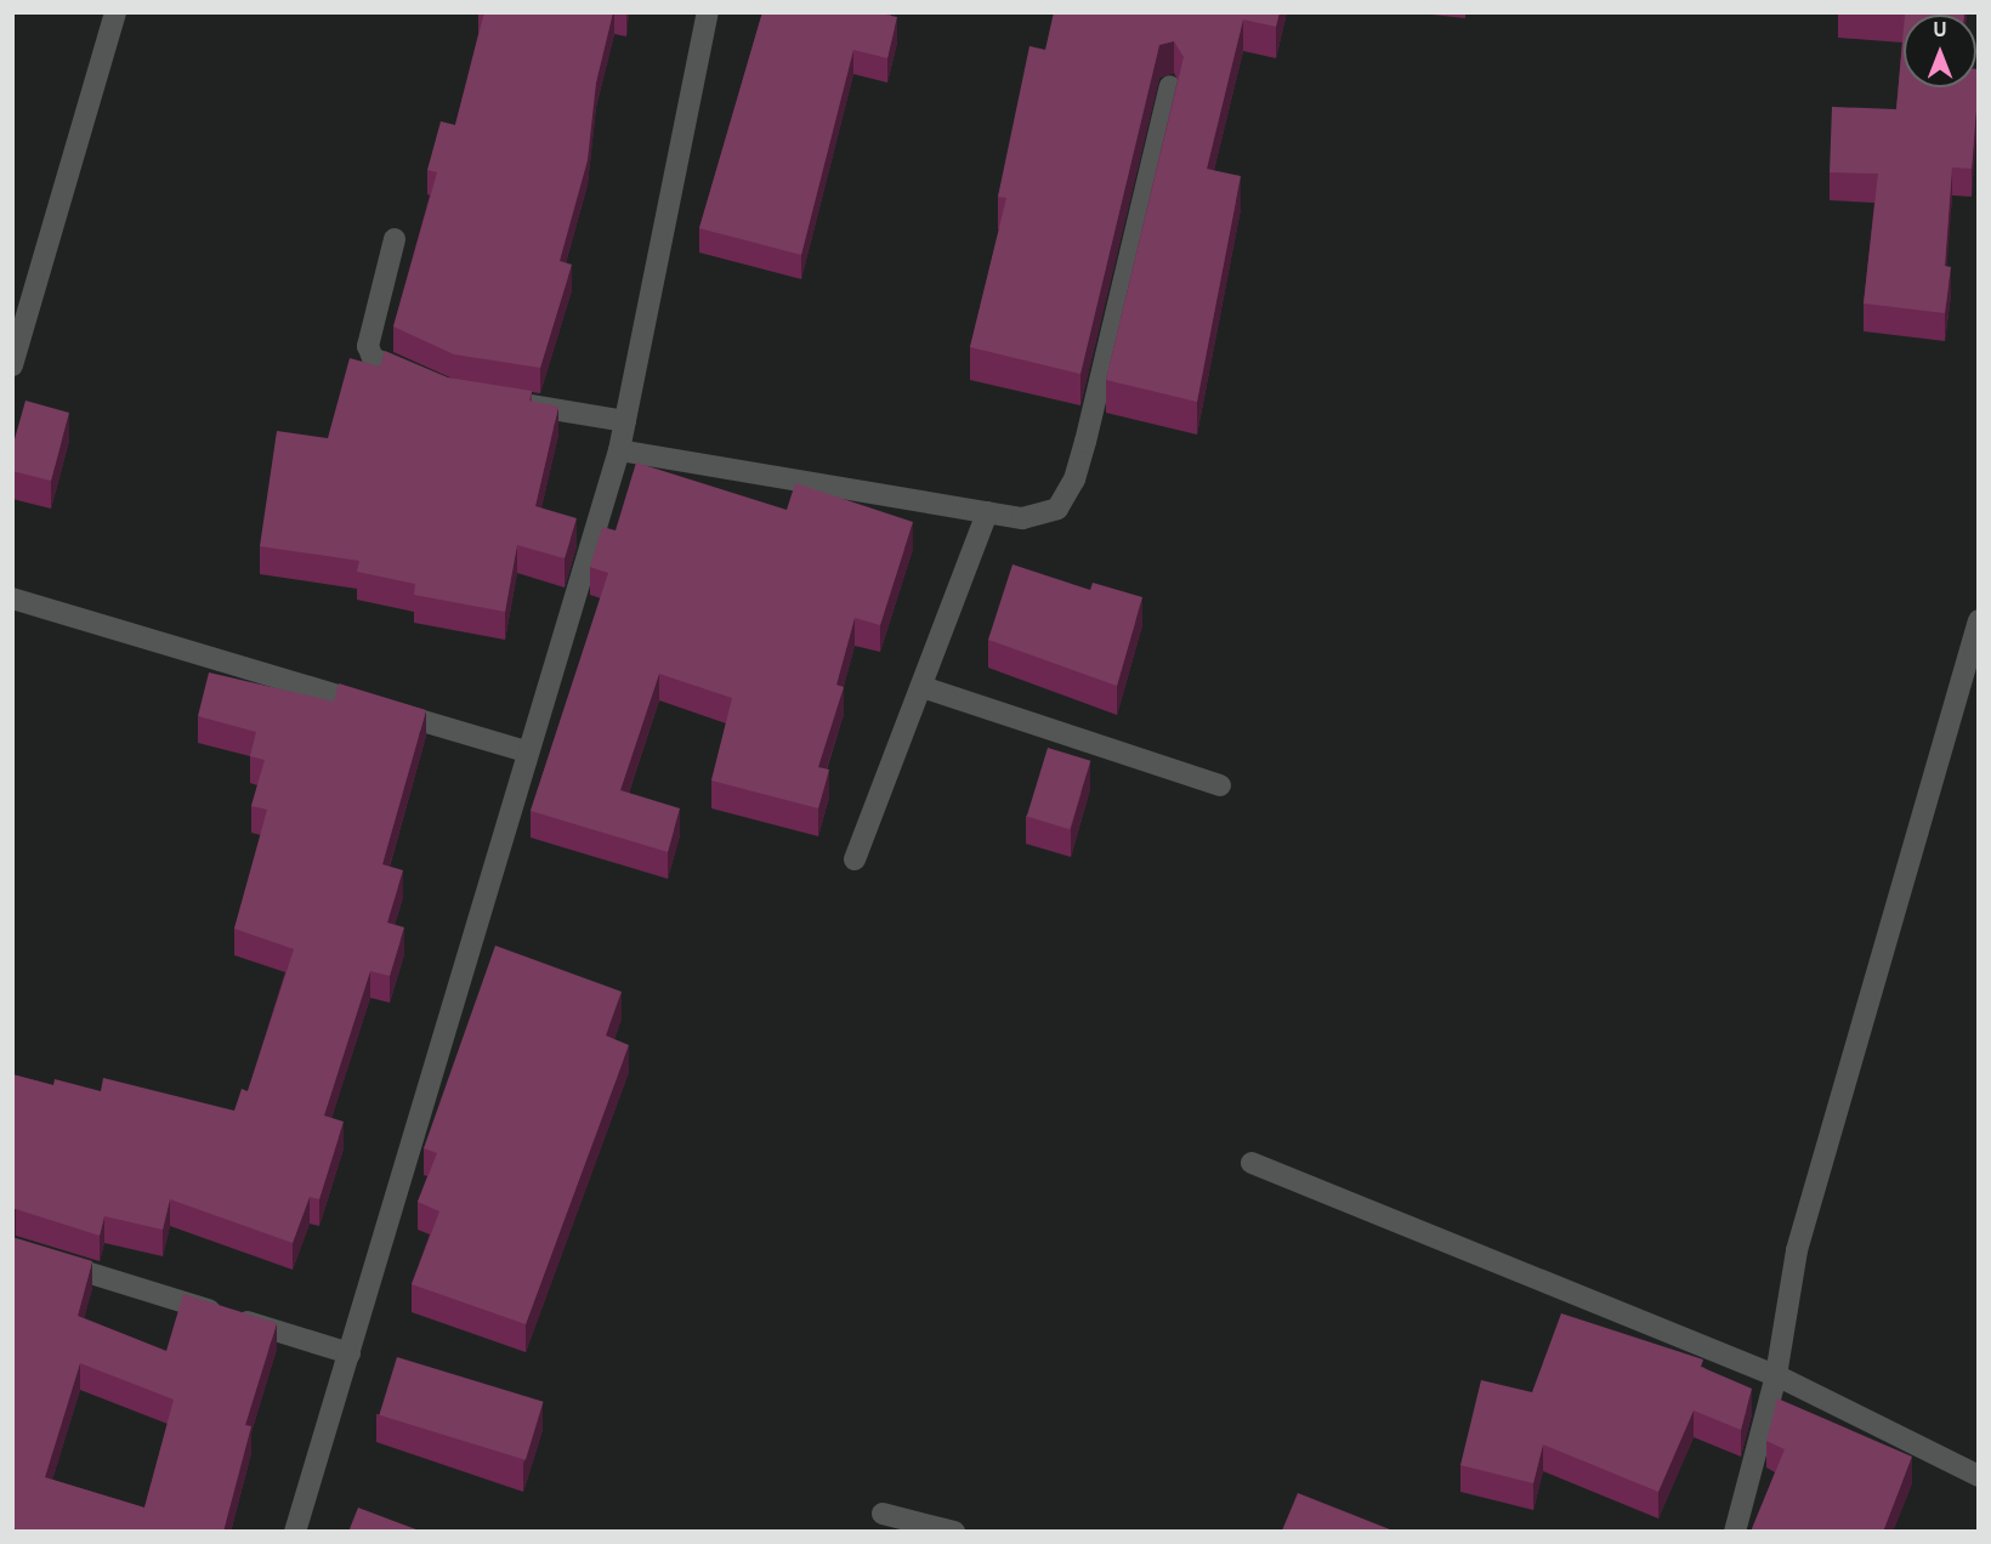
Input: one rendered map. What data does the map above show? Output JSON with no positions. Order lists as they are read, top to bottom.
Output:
{
  "north": "top"
}
